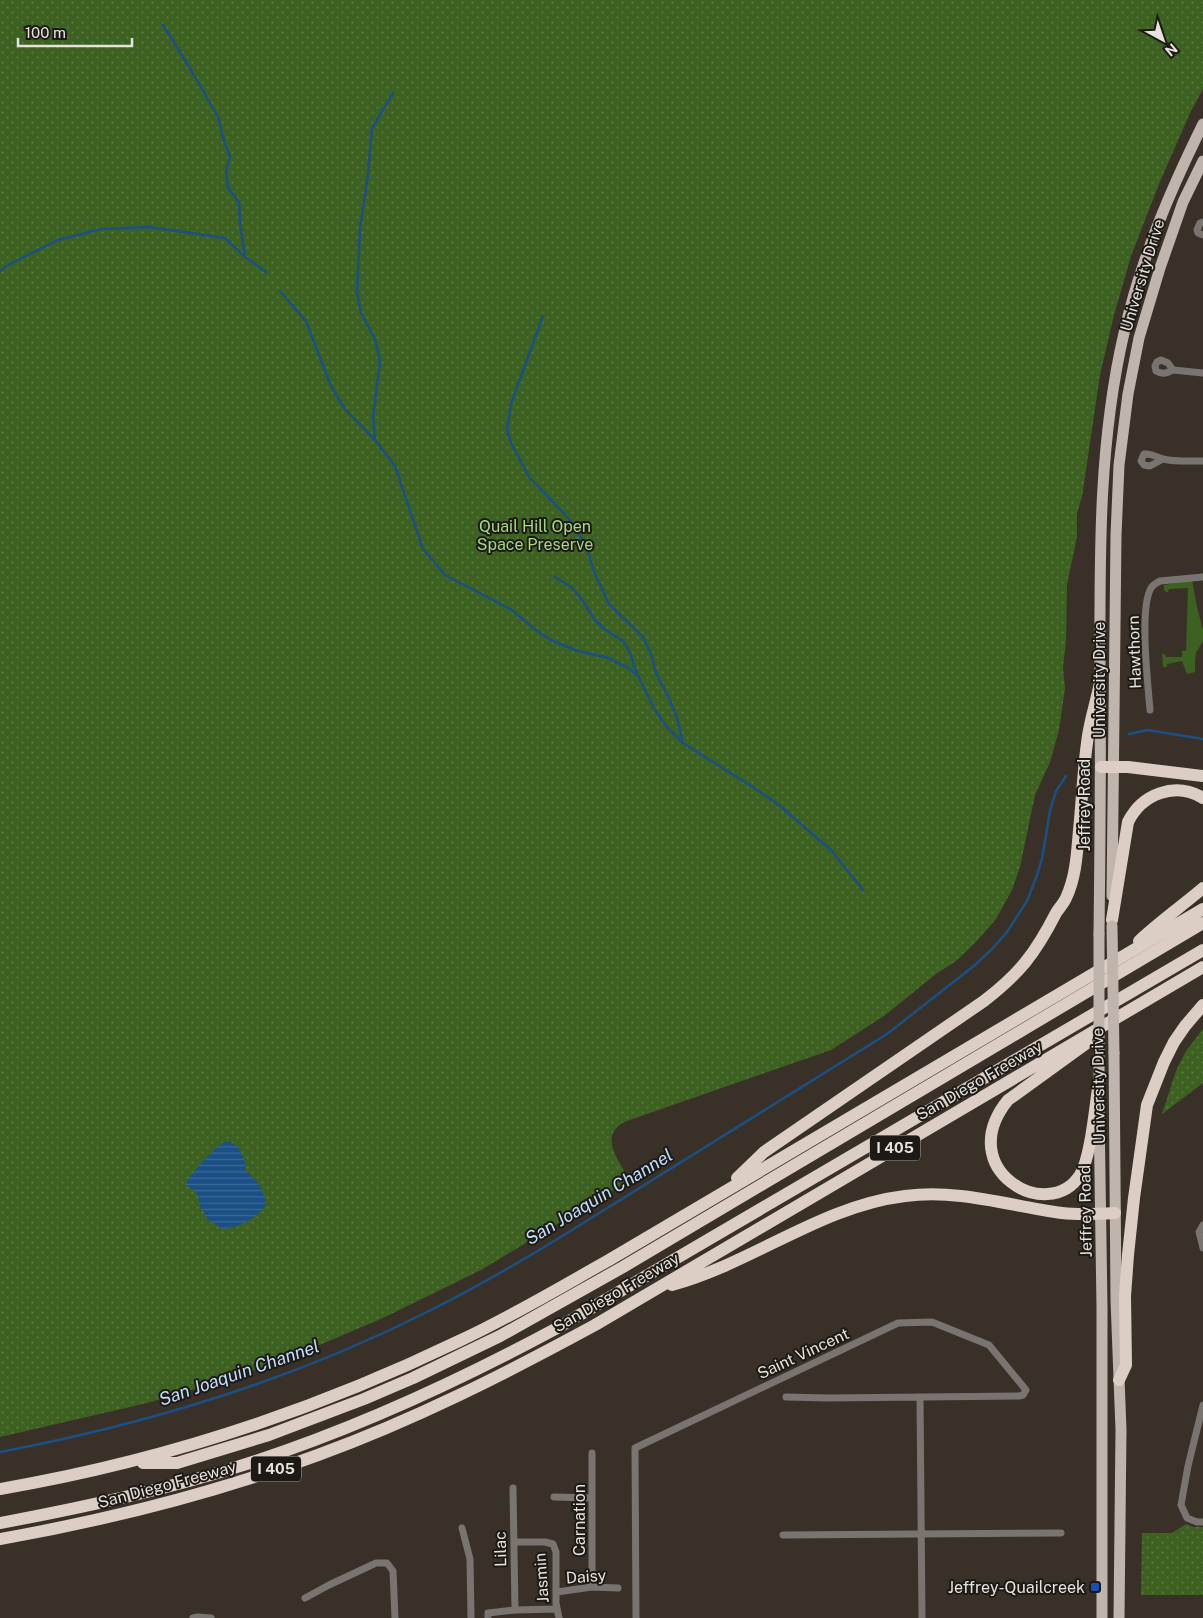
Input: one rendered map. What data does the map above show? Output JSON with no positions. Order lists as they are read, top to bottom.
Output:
{
  "streets": {
    "highway": ["San Diego Freeway", "I 405"],
    "main road": ["University Drive", "Jeffrey Road"],
    "street": [
      "Hawthorn",
      "Saint Vincent",
      "Carnation",
      "Lilac",
      "Daisy",
      "Jasmin"
    ]
  },
  "crossings": [
    ["University Drive", "Jeffrey Road"],
    ["Carnation", "Daisy"],
    ["Lilac", "Jasmin"],
    ["Daisy", "Jasmin"]
  ],
  "water": ["San Joaquin Channel"],
  "parks": ["Quail Hill Open Space Preserve"],
  "places": {
    "transit": ["Jeffrey-Quailcreek"]
  },
  "scale_bar": "100 m",
  "north": "bottom right"
}
